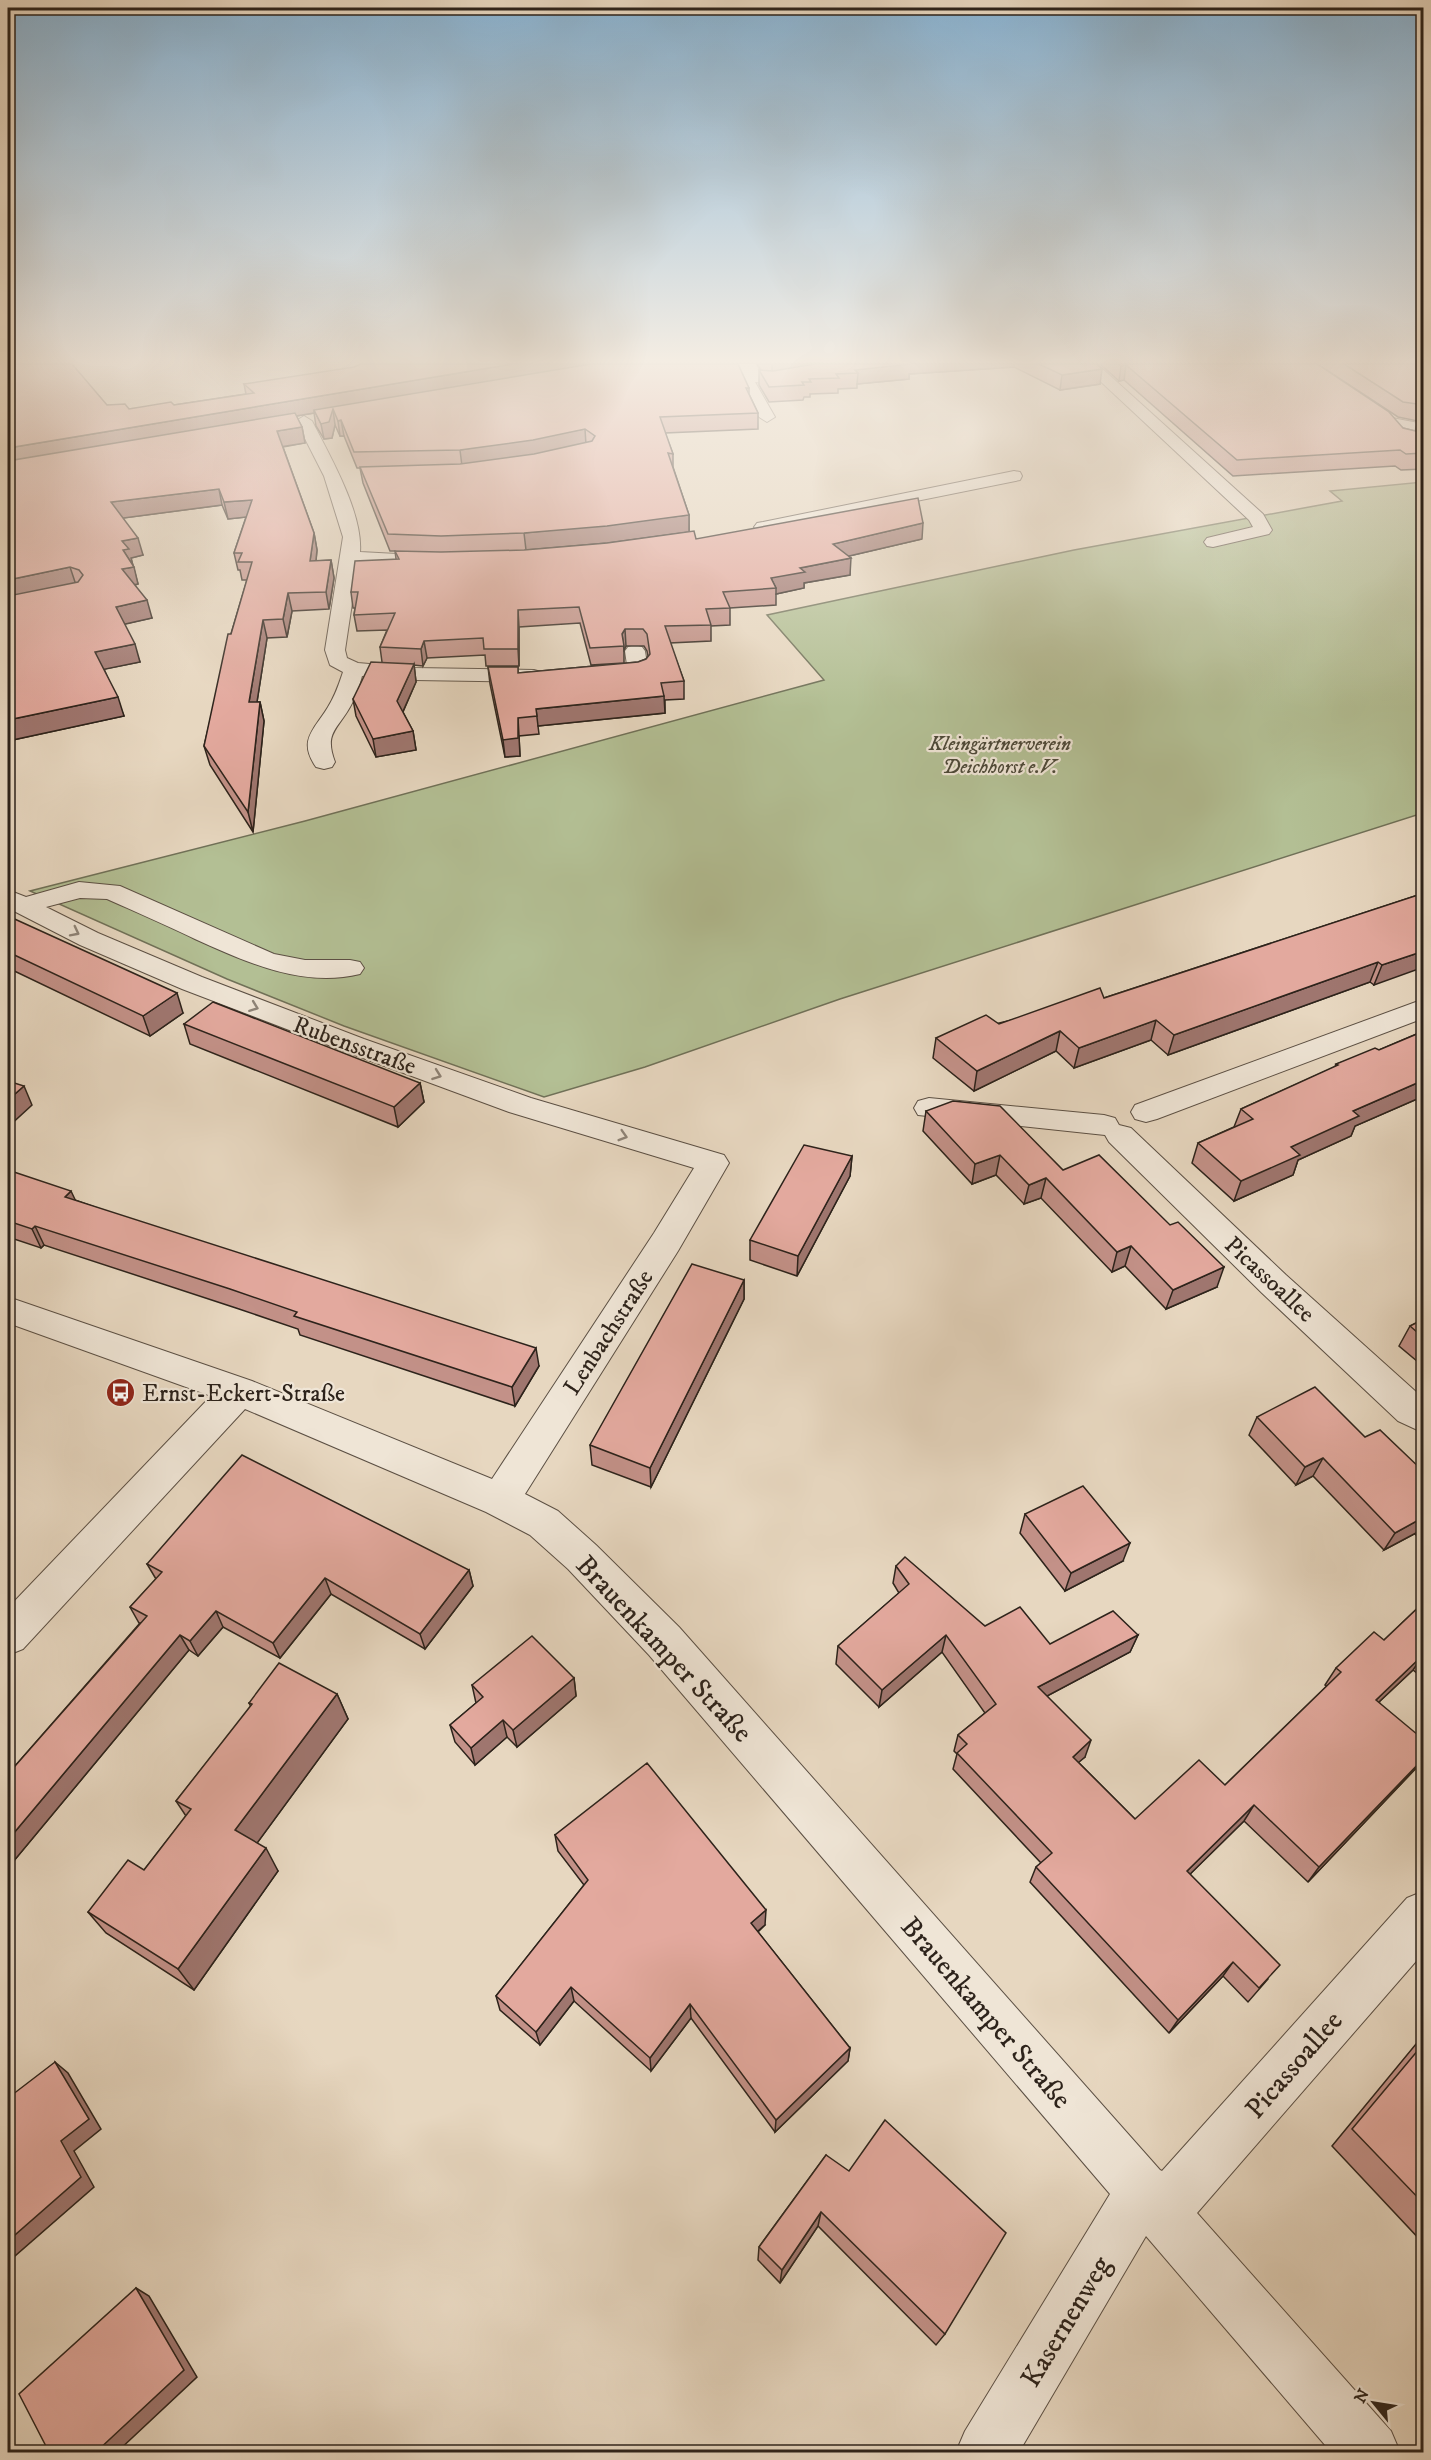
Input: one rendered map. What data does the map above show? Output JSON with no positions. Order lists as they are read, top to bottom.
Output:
{
  "streets": {
    "street": [
      "Rubensstraße",
      "Picassoallee",
      "Lenbachstraße",
      "Brauenkamper Straße",
      "Kasernenweg"
    ]
  },
  "crossings": [
    ["Rubensstraße", "Lenbachstraße"],
    ["Picassoallee", "Brauenkamper Straße"],
    ["Picassoallee", "Kasernenweg"],
    ["Lenbachstraße", "Brauenkamper Straße"],
    ["Brauenkamper Straße", "Kasernenweg"]
  ],
  "parks": ["Kleingärtnerverein Deichhorst e.V."],
  "places": {
    "bus stop": ["Ernst-Eckert-Straße"]
  },
  "north": "top left"
}
